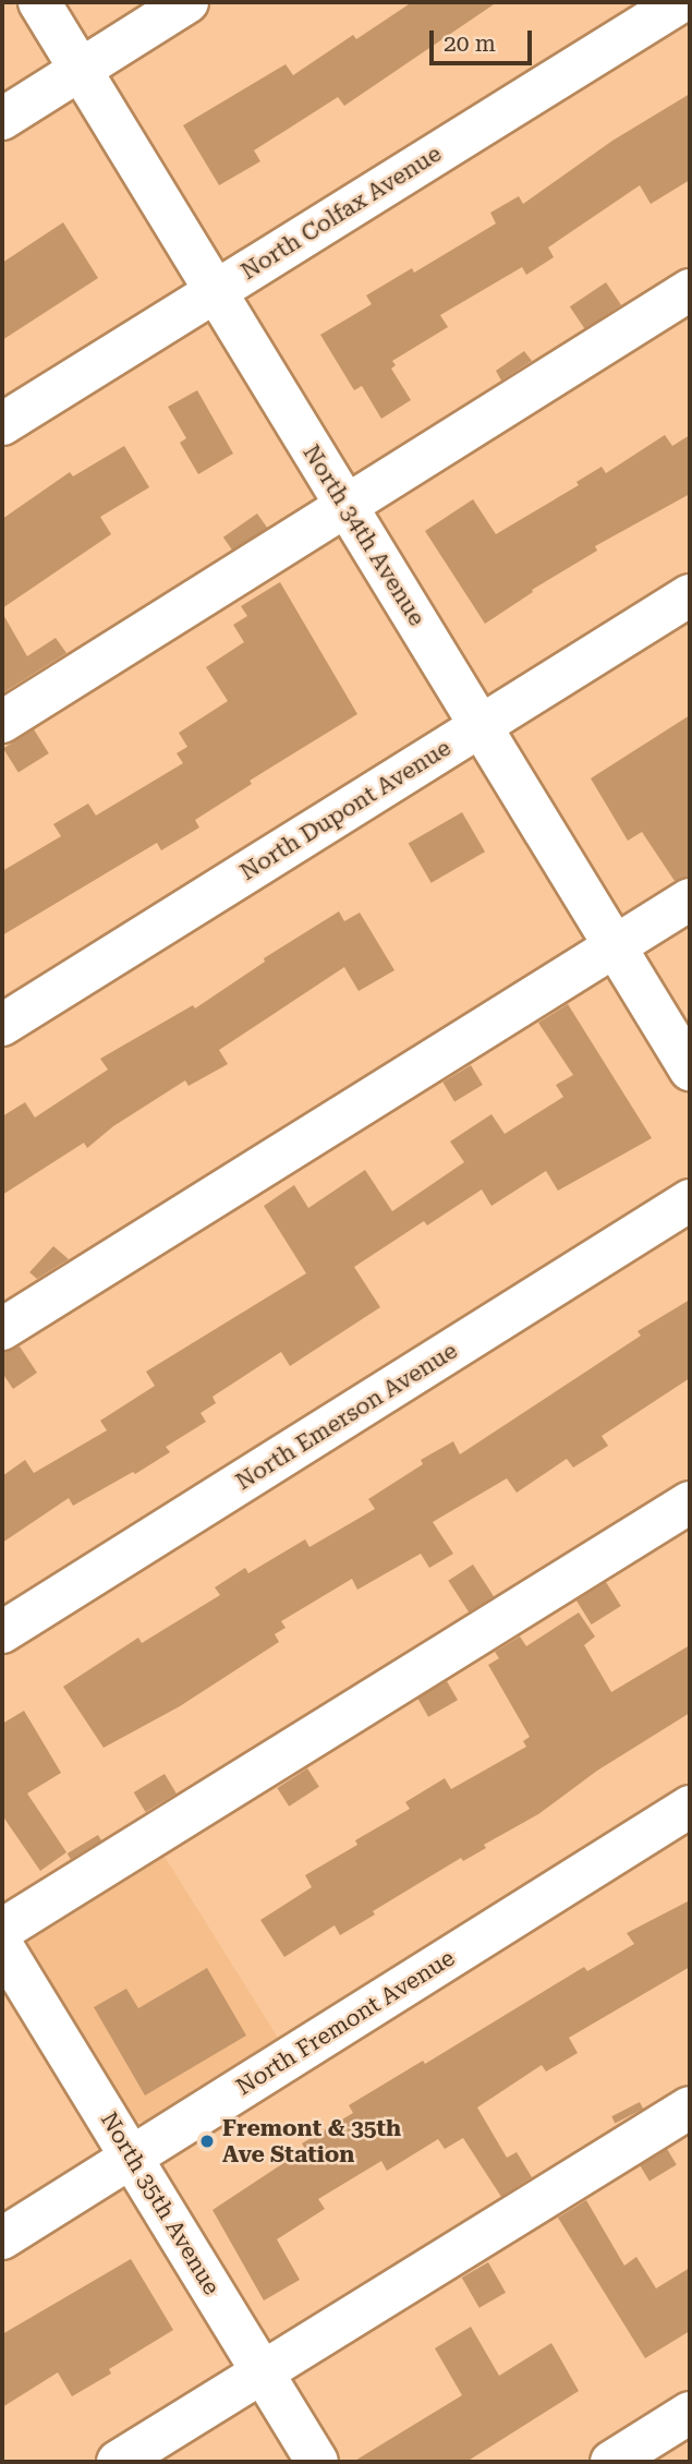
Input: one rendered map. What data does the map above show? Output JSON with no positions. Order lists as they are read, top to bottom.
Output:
{
  "streets": {
    "street": [
      "North Colfax Avenue",
      "North 34th Avenue",
      "North Dupont Avenue",
      "North Emerson Avenue",
      "North Fremont Avenue",
      "North 35th Avenue"
    ]
  },
  "crossings": [
    ["North Colfax Avenue", "North 34th Avenue"],
    ["North 34th Avenue", "North Dupont Avenue"],
    ["North Fremont Avenue", "North 35th Avenue"]
  ],
  "places": ["Fremont & 35th Ave Station"],
  "scale_bar": "20 m"
}
